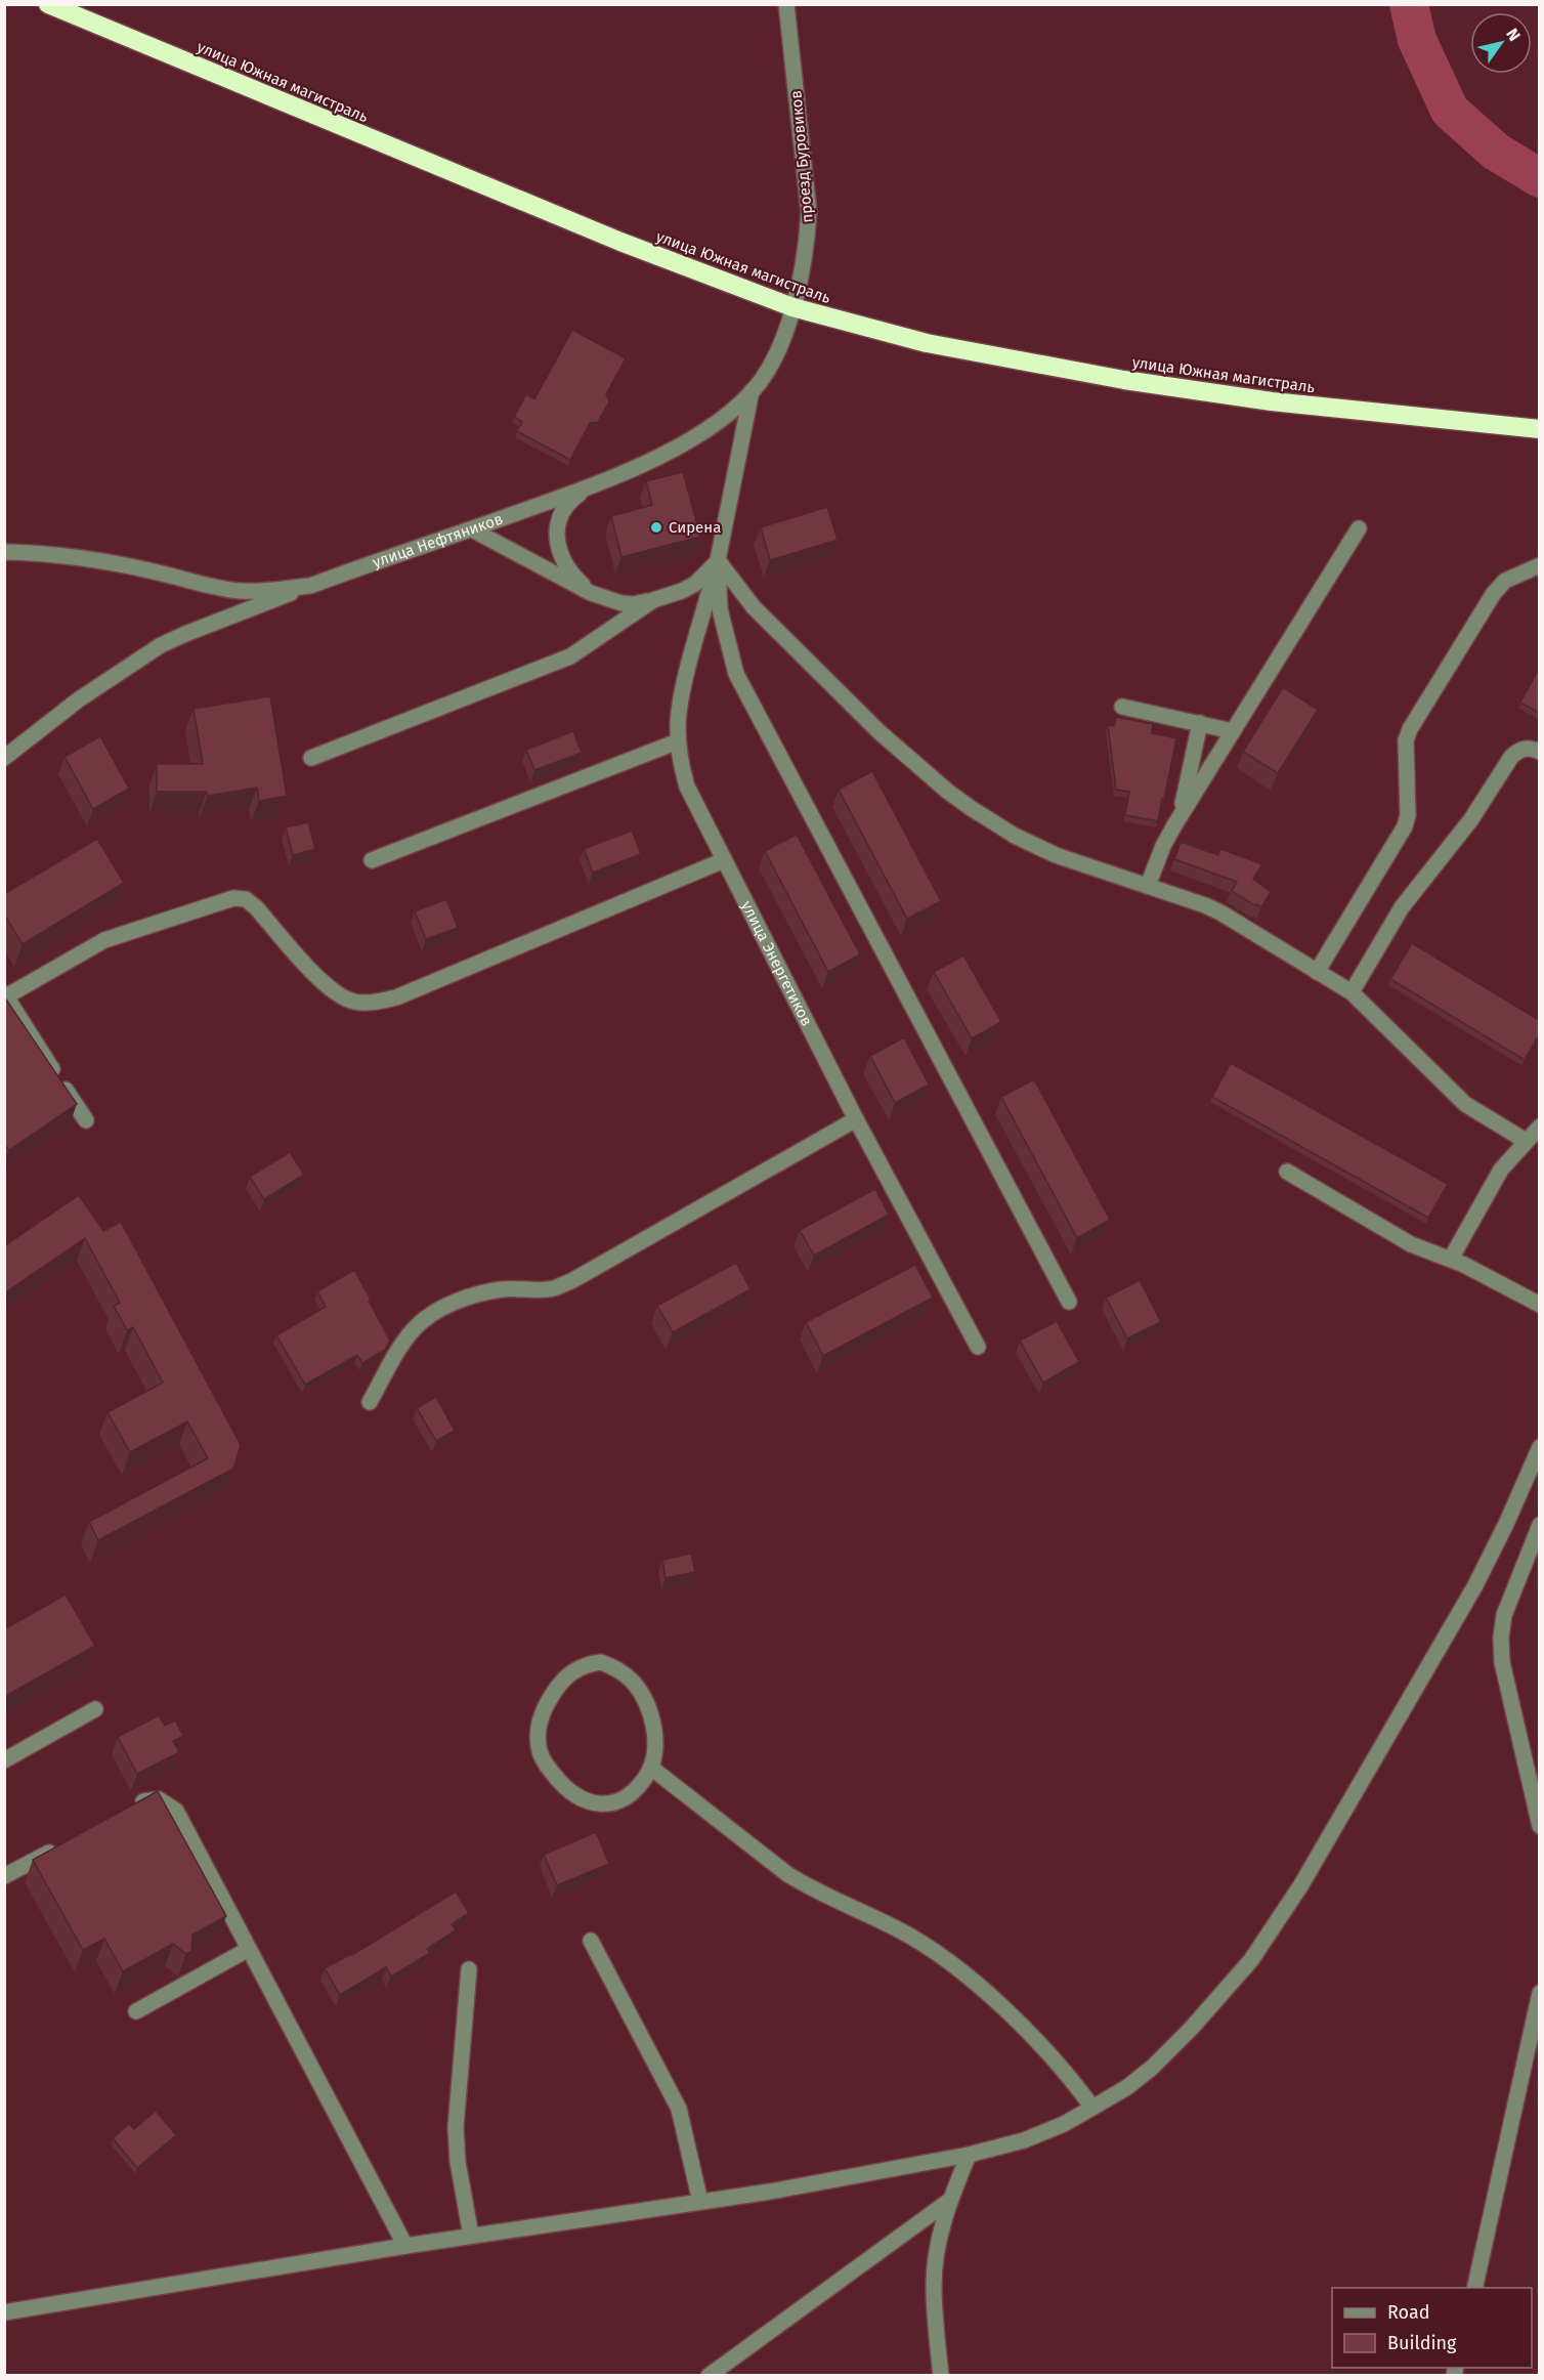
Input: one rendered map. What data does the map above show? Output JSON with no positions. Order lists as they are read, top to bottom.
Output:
{
  "streets": {
    "highway": ["улица Южная магистраль"],
    "street": ["проезд Буровиков", "улица Нефтяников", "улица Энергетиков"]
  },
  "crossings": [
    ["улица Южная магистраль", "проезд Буровиков"],
    ["улица Южная магистраль", "улица Нефтяников"],
    ["проезд Буровиков", "улица Нефтяников"]
  ],
  "places": ["Сирена"],
  "legend": ["Road", "Building"],
  "north": "top right"
}
